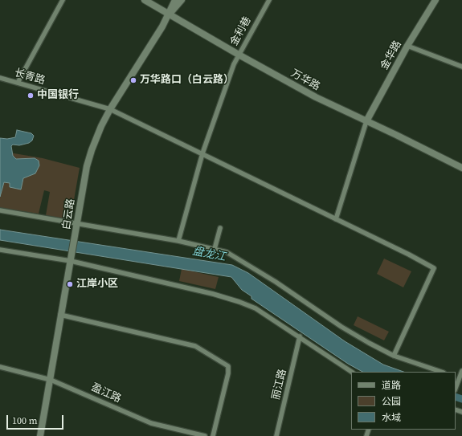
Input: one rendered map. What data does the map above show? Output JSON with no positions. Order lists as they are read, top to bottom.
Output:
{
  "streets": {
    "street": [
      "金利巷",
      "金华路",
      "长青路",
      "万华路",
      "白云路",
      "丽江路",
      "盈江路"
    ]
  },
  "crossings": [
    ["金利巷", "长青路"],
    ["金利巷", "万华路"],
    ["金华路", "万华路"],
    ["长青路", "白云路"],
    ["万华路", "白云路"],
    ["白云路", "盈江路"]
  ],
  "water": ["盘龙江"],
  "places": ["万华路口（白云路）", "中国银行", "江岸小区"],
  "legend": ["道路", "公园", "水域"],
  "scale_bar": "100 m"
}
